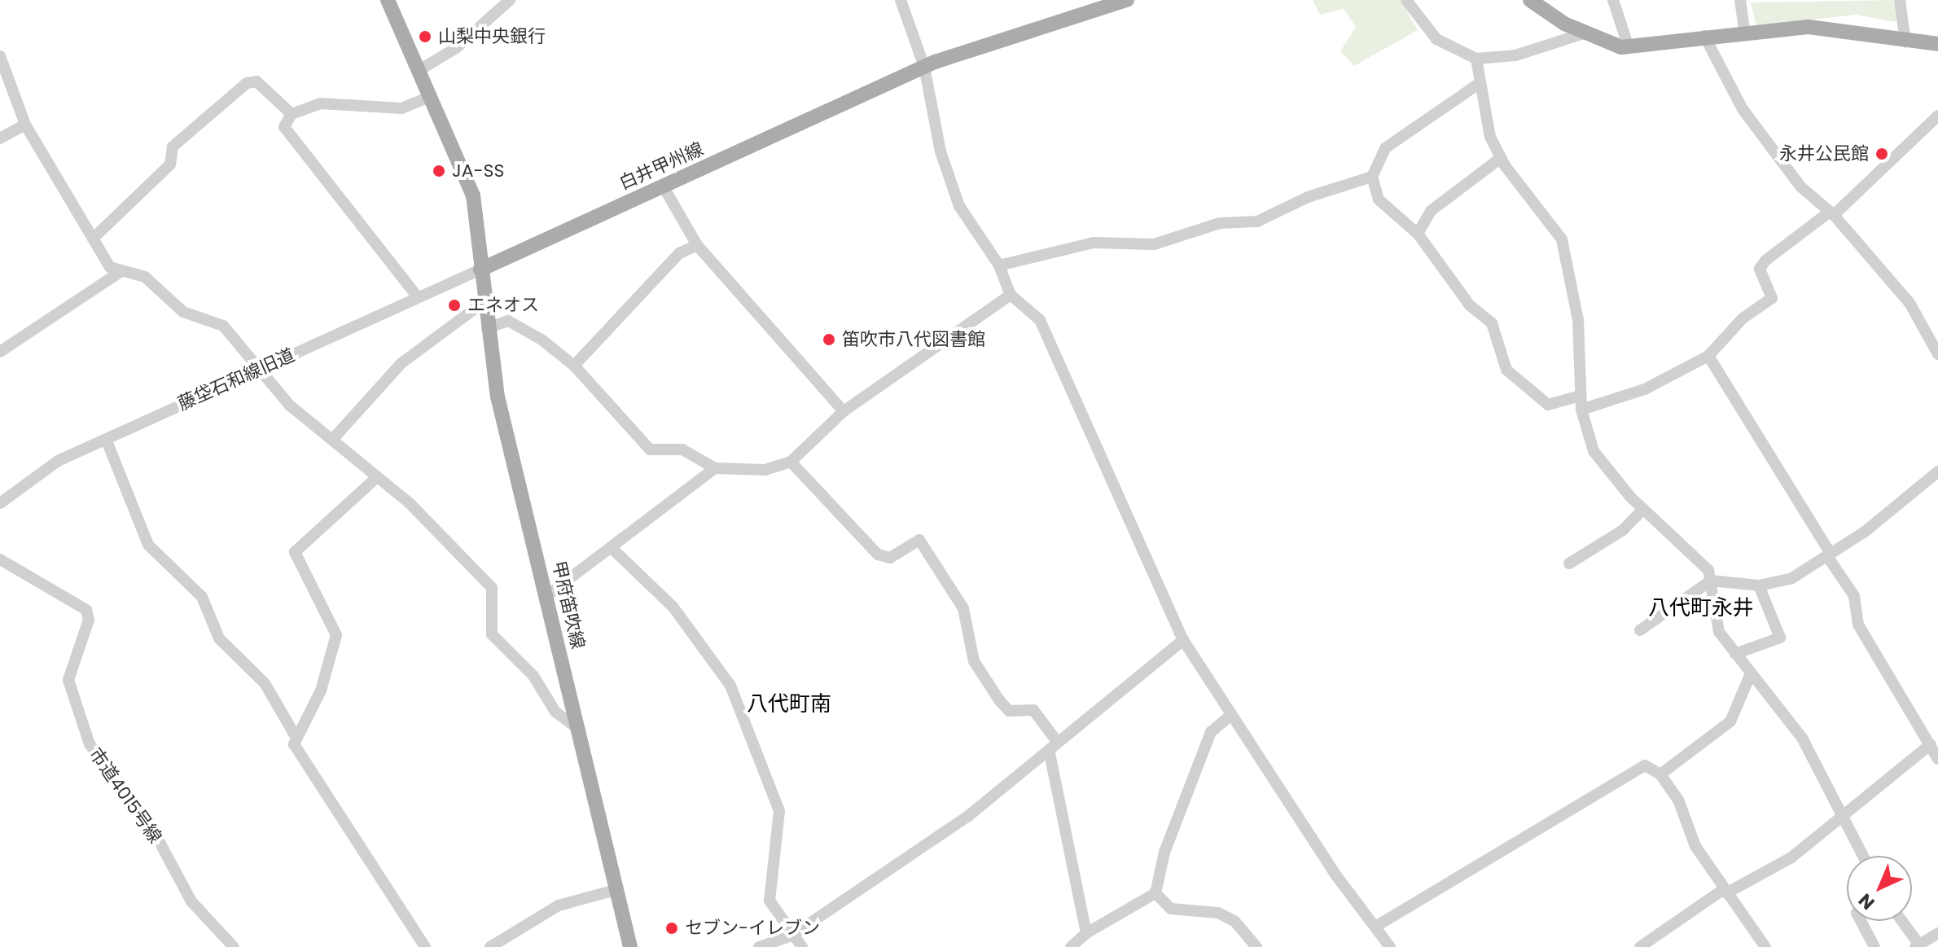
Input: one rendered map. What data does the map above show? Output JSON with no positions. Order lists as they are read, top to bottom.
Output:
{
  "streets": {
    "main road": ["白井甲州線", "甲府笛吹線"],
    "street": ["藤垈石和線旧道", "市道4015号線"]
  },
  "crossings": [
    ["白井甲州線", "藤垈石和線旧道"],
    ["白井甲州線", "甲府笛吹線"],
    ["藤垈石和線旧道", "甲府笛吹線"]
  ],
  "districts": ["八代町永井", "八代町南"],
  "places": [
    "山梨中央銀行",
    "永井公民館",
    "JA-SS",
    "エネオス",
    "笛吹市八代図書館",
    "セブン-イレブン"
  ],
  "north": "bottom left"
}
